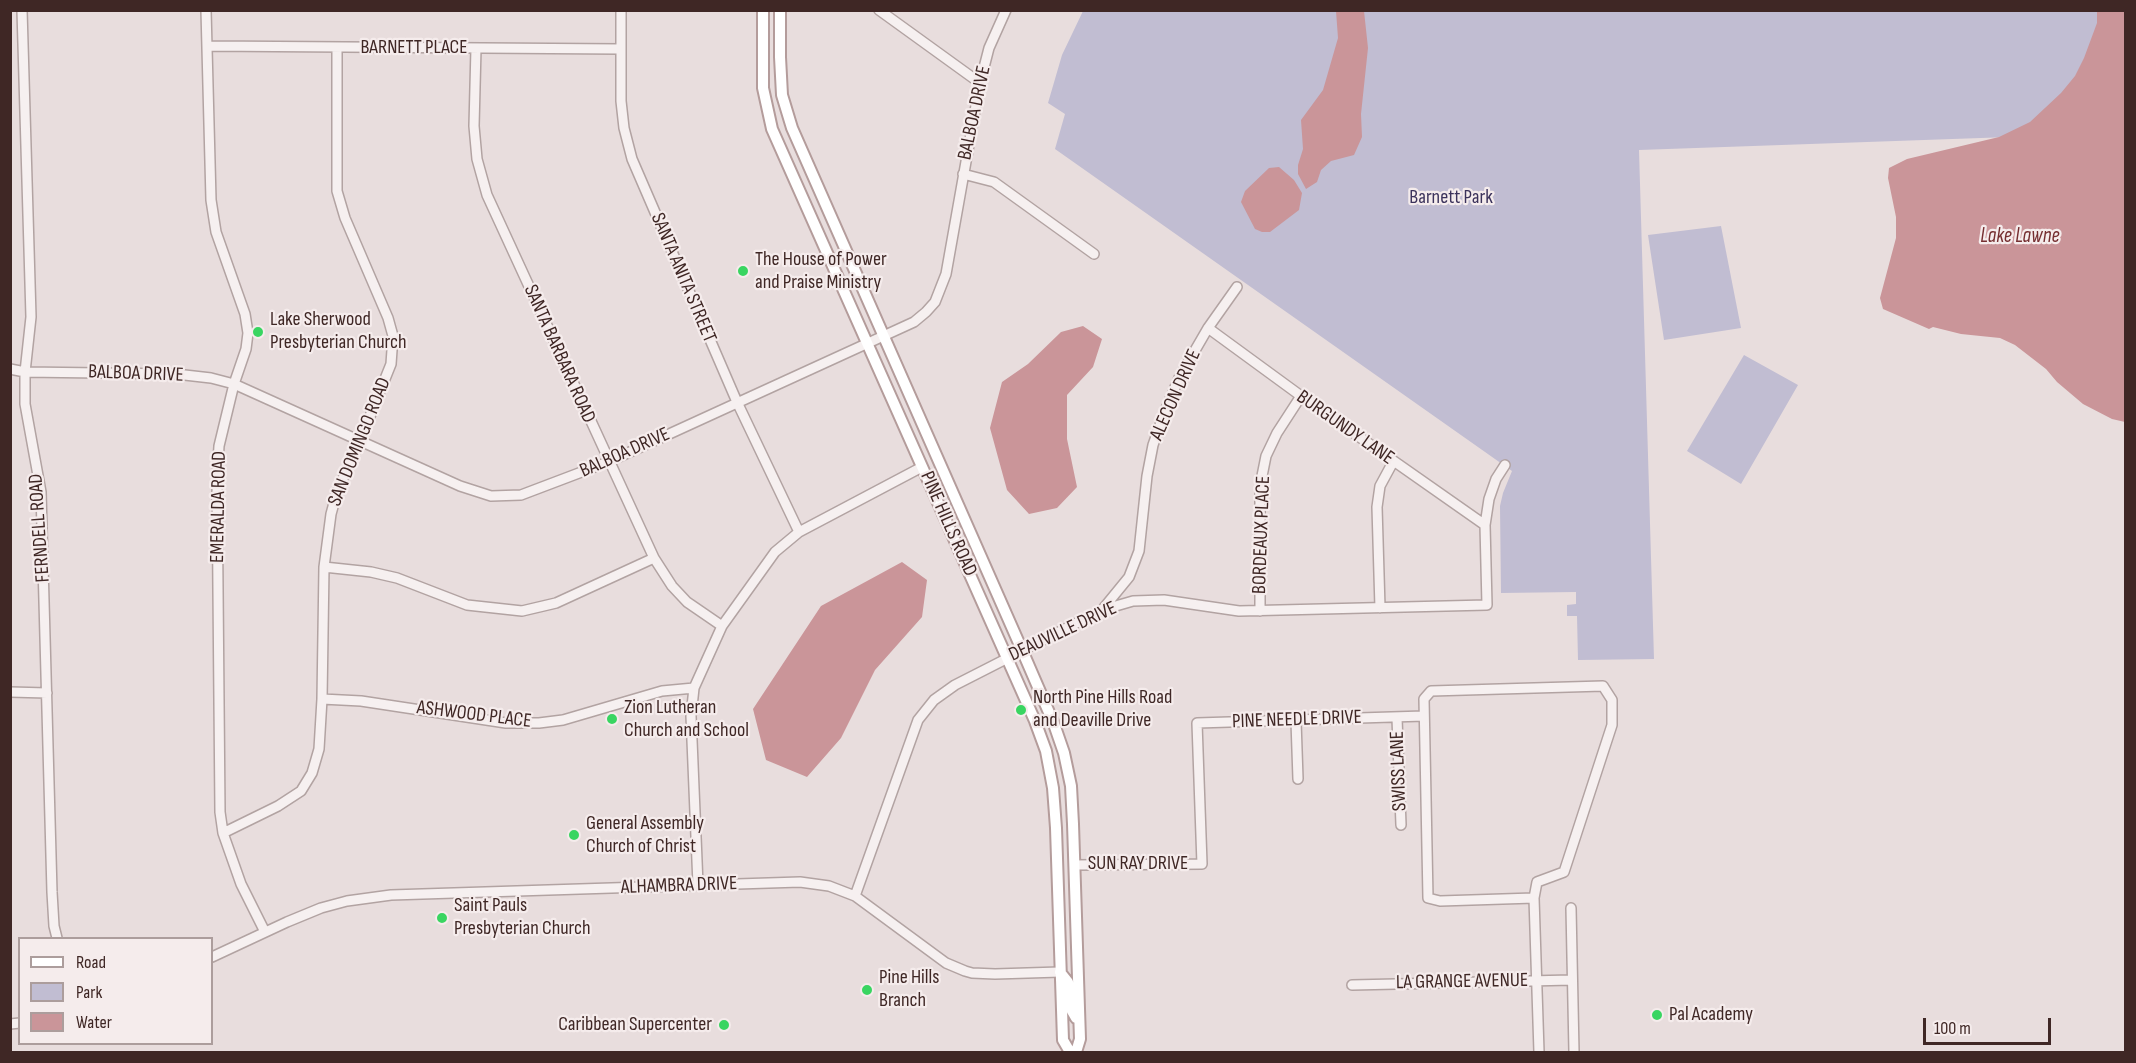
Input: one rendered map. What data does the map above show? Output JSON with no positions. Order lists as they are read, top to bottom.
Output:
{
  "streets": {
    "main road": ["PINE HILLS ROAD"],
    "street": [
      "BARNETT PLACE",
      "BALBOA DRIVE",
      "SANTA ANITA STREET",
      "SANTA BARBARA ROAD",
      "ALECON DRIVE",
      "BURGUNDY LANE",
      "SAN DOMINGO ROAD",
      "EMERALDA ROAD",
      "FERNDELL ROAD",
      "BORDEAUX PLACE",
      "DEAUVILLE DRIVE",
      "ASHWOOD PLACE",
      "PINE NEEDLE DRIVE",
      "SWISS LANE",
      "SUN RAY DRIVE",
      "ALHAMBRA DRIVE",
      "LA GRANGE AVENUE"
    ]
  },
  "crossings": [
    ["BARNETT PLACE", "SANTA ANITA STREET"],
    ["BARNETT PLACE", "SANTA BARBARA ROAD"],
    ["BARNETT PLACE", "SAN DOMINGO ROAD"],
    ["BARNETT PLACE", "EMERALDA ROAD"],
    ["BALBOA DRIVE", "SANTA ANITA STREET"],
    ["BALBOA DRIVE", "SANTA BARBARA ROAD"],
    ["BALBOA DRIVE", "SAN DOMINGO ROAD"],
    ["BALBOA DRIVE", "EMERALDA ROAD"],
    ["BALBOA DRIVE", "PINE HILLS ROAD"],
    ["BALBOA DRIVE", "FERNDELL ROAD"],
    ["ALECON DRIVE", "BURGUNDY LANE"],
    ["ALECON DRIVE", "DEAUVILLE DRIVE"],
    ["BURGUNDY LANE", "BORDEAUX PLACE"],
    ["BURGUNDY LANE", "DEAUVILLE DRIVE"],
    ["SAN DOMINGO ROAD", "EMERALDA ROAD"],
    ["SAN DOMINGO ROAD", "ASHWOOD PLACE"],
    ["EMERALDA ROAD", "ALHAMBRA DRIVE"],
    ["PINE HILLS ROAD", "DEAUVILLE DRIVE"],
    ["PINE HILLS ROAD", "SUN RAY DRIVE"],
    ["PINE HILLS ROAD", "ALHAMBRA DRIVE"],
    ["BORDEAUX PLACE", "DEAUVILLE DRIVE"],
    ["DEAUVILLE DRIVE", "ALHAMBRA DRIVE"],
    ["PINE NEEDLE DRIVE", "SWISS LANE"],
    ["PINE NEEDLE DRIVE", "SUN RAY DRIVE"]
  ],
  "water": ["Lake Lawne"],
  "parks": ["Barnett Park"],
  "places": [
    "The House of Power and Praise Ministry",
    "Lake Sherwood Presbyterian Church",
    "North Pine Hills Road and Deaville Drive",
    "Zion Lutheran Church and School",
    "General Assembly Church of Christ",
    "Saint Pauls Presbyterian Church",
    "Pine Hills Branch",
    "Pal Academy",
    "Caribbean Supercenter"
  ],
  "legend": ["Road", "Park", "Water"],
  "scale_bar": "100 m"
}
